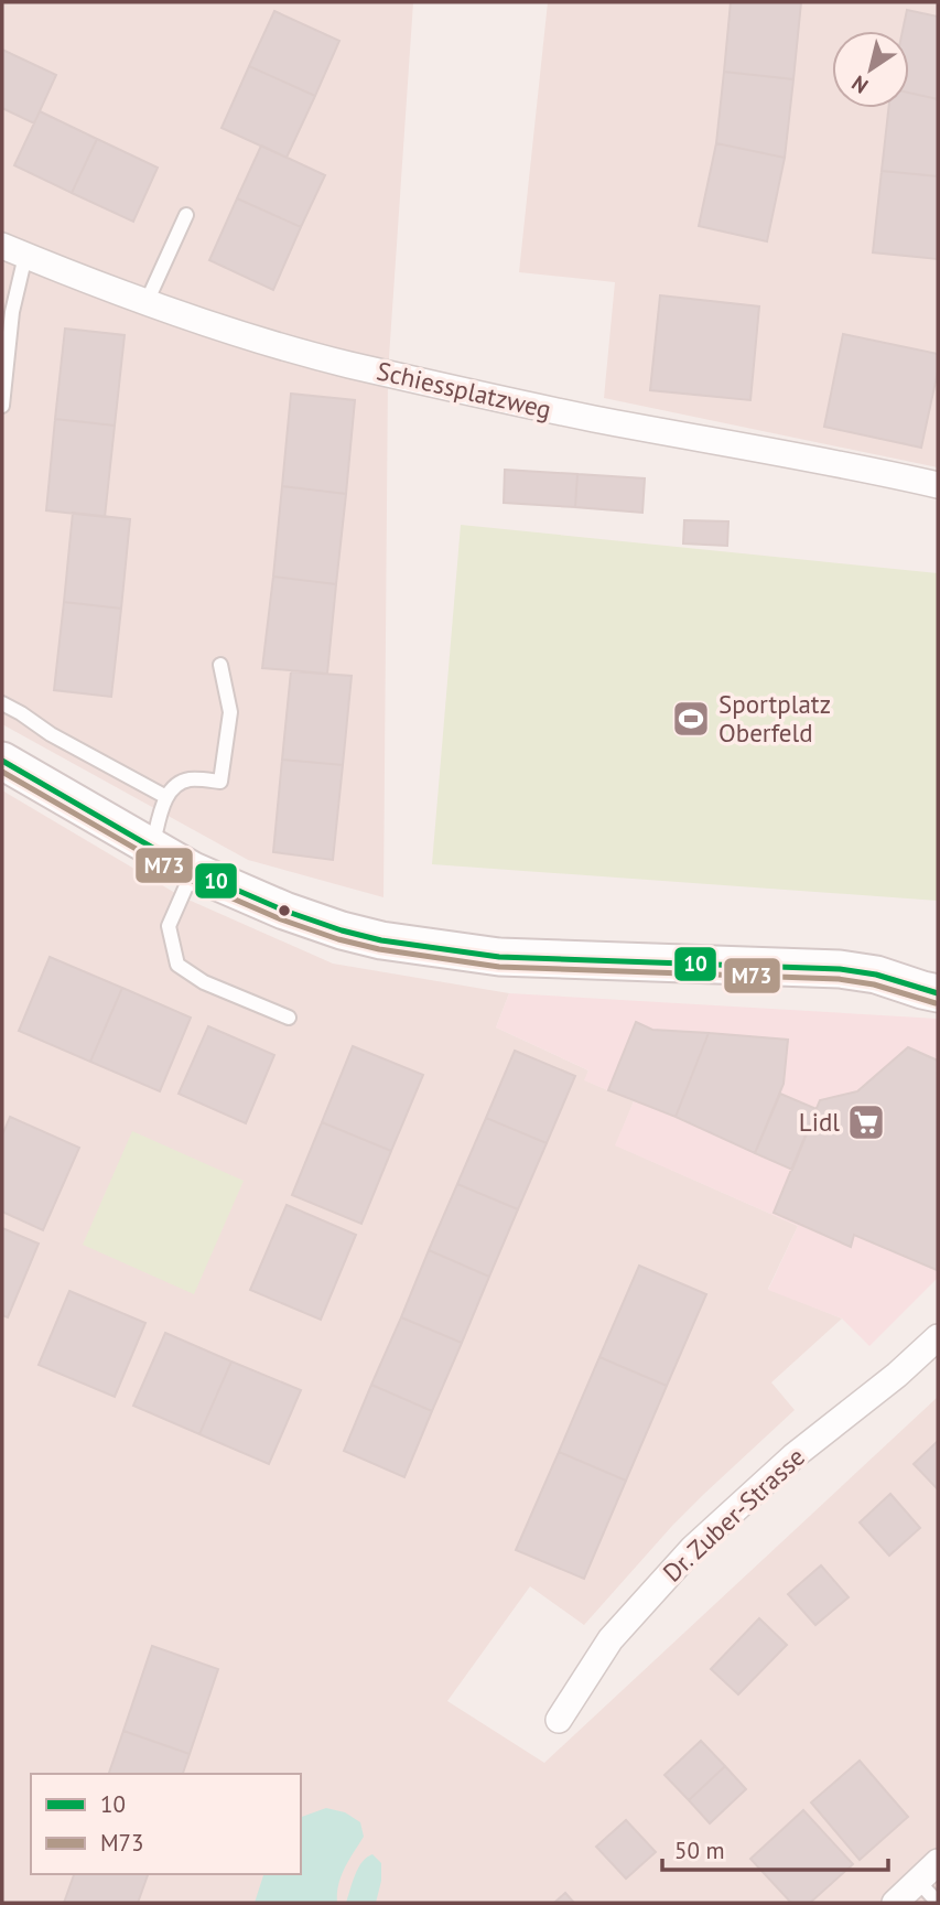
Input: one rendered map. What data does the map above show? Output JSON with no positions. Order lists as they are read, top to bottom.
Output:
{
  "streets": {
    "street": ["Schiessplatzweg", "Dr. Zuber-Strasse"]
  },
  "places": {
    "sports": ["Sportplatz Oberfeld"],
    "supermarket": ["Lidl"]
  },
  "lines": ["transit line 10", "transit line M73"],
  "legend": ["10", "M73"],
  "scale_bar": "50 m",
  "north": "bottom left"
}
